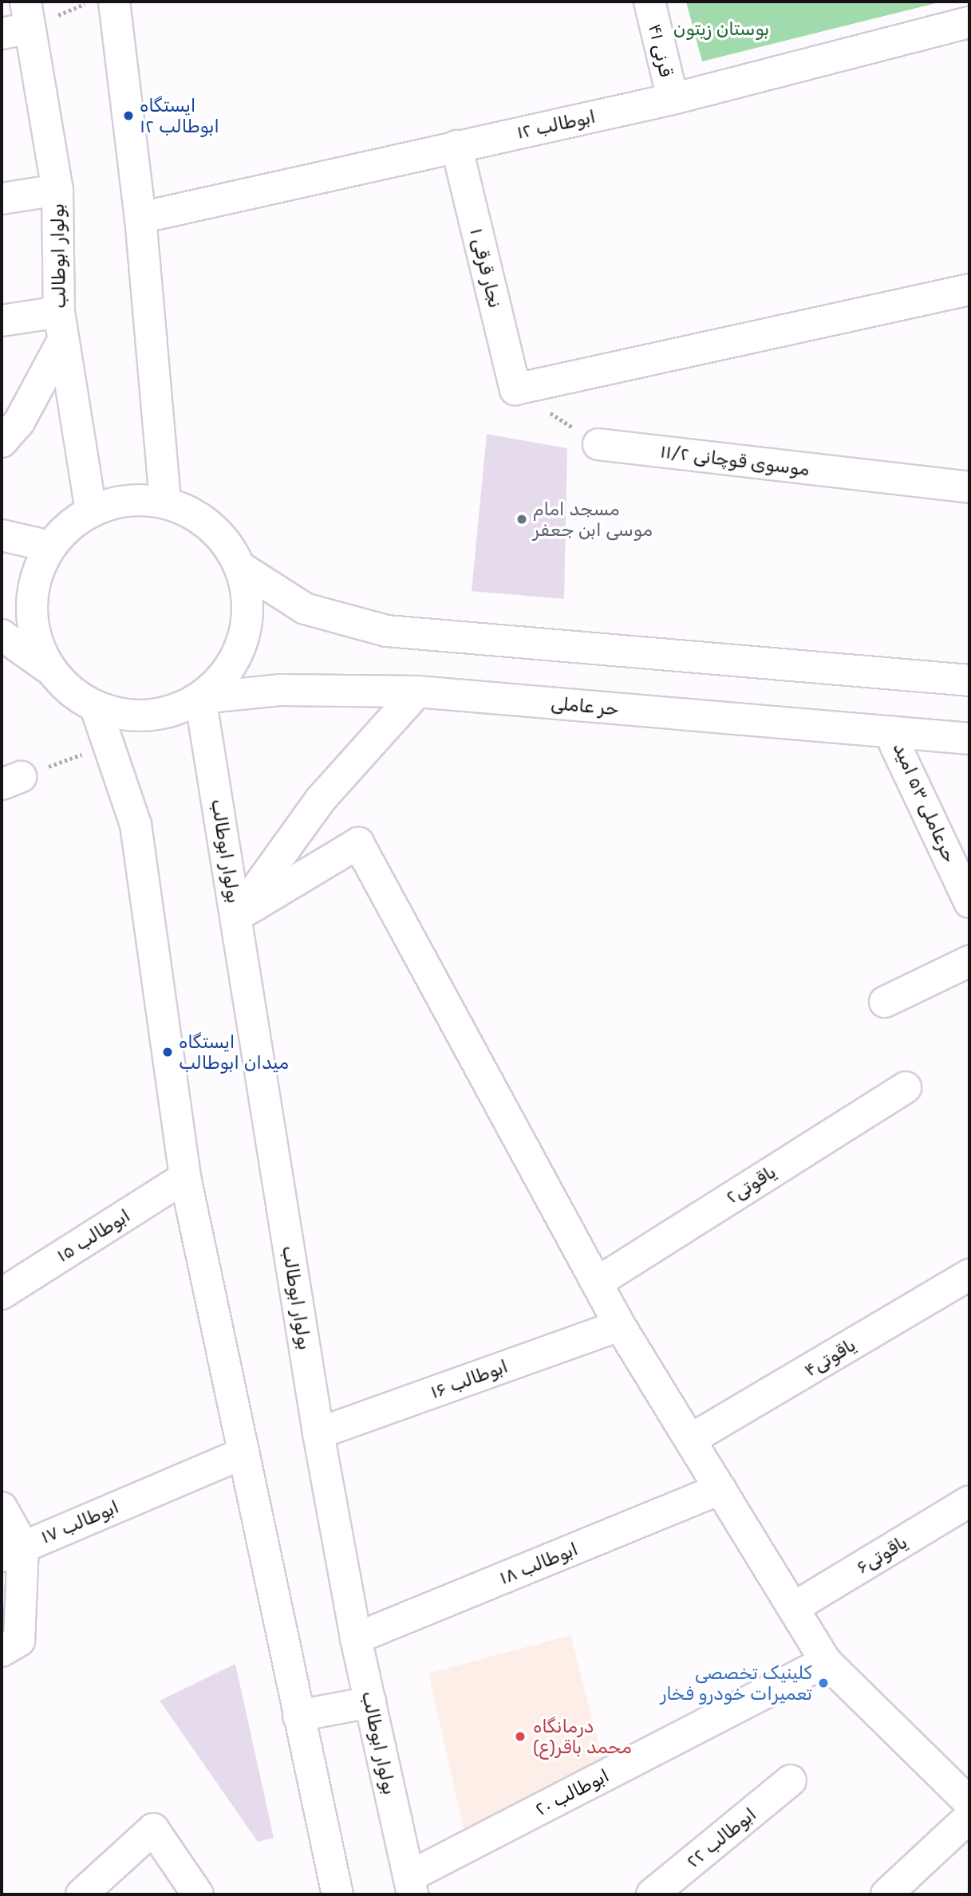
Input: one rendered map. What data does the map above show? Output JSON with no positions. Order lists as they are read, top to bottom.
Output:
{
  "streets": {
    "street": [
      "قرنی ۴۱",
      "ابوطالب ۱۲",
      "بولوار ابوطالب",
      "نجار قرقی ۱",
      "موسوی قوچانی ۱۱/۲",
      "حر عاملی",
      "حرعاملی ۵۳ امید",
      "یاقوتی۲",
      "ابوطالب ۱۵",
      "یاقوتی۴",
      "ابوطالب ۱۶",
      "ابوطالب ۱۷",
      "یاقوتی۶",
      "ابوطالب ۱۸",
      "ابوطالب ۲۰",
      "ابوطالب ۲۲"
    ]
  },
  "crossings": [
    ["قرنی ۴۱", "ابوطالب ۱۲"],
    ["ابوطالب ۱۲", "نجار قرقی ۱"],
    ["بولوار ابوطالب", "حر عاملی"],
    ["بولوار ابوطالب", "ابوطالب ۱۶"],
    ["بولوار ابوطالب", "ابوطالب ۱۸"],
    ["بولوار ابوطالب", "ابوطالب ۲۰"],
    ["حر عاملی", "حرعاملی ۵۳ امید"]
  ],
  "parks": ["بوستان زیتون"],
  "places": [
    "ایستگاه ابوطالب ۱۲",
    "مسجد امام موسی ابن جعفر",
    "ایستگاه میدان ابوطالب",
    "کلینیک تخصصی تعمیرات خودرو فخار",
    "درمانگاه محمد باقر(ع)"
  ]
}
